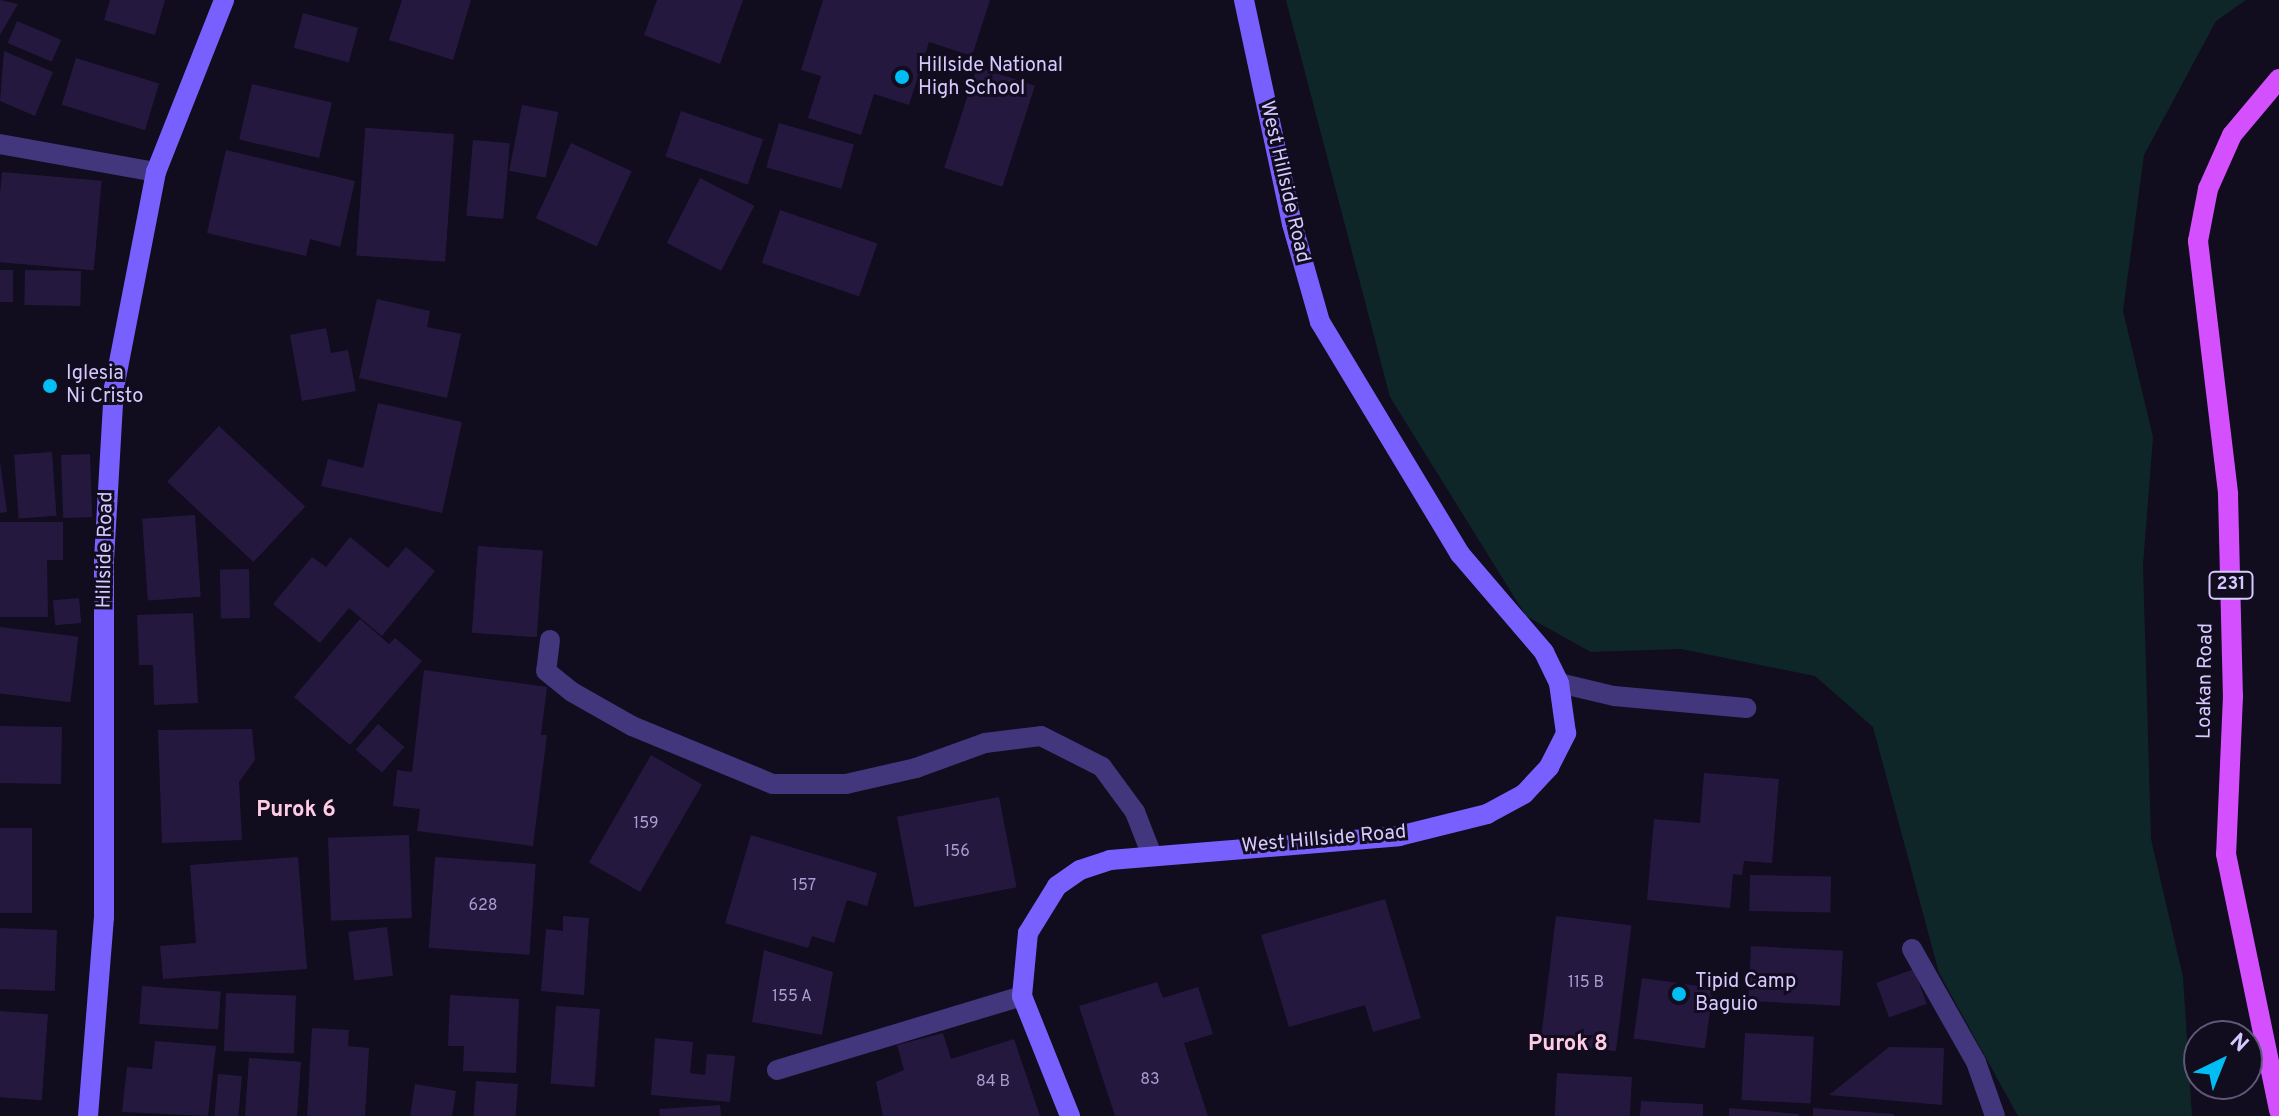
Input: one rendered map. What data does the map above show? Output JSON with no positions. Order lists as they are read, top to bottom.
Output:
{
  "streets": {
    "main road": ["231", "Loakan Road"],
    "street": ["West Hillside Road", "Hillside Road"]
  },
  "districts": ["Purok 6", "Purok 8"],
  "places": ["Hillside National High School", "Iglesia Ni Cristo", "Tipid Camp Baguio"],
  "house_numbers": [
    "159",
    "156",
    "157",
    "628",
    "115 B",
    "155 A",
    "83",
    "84 B"
  ],
  "north": "top right"
}
